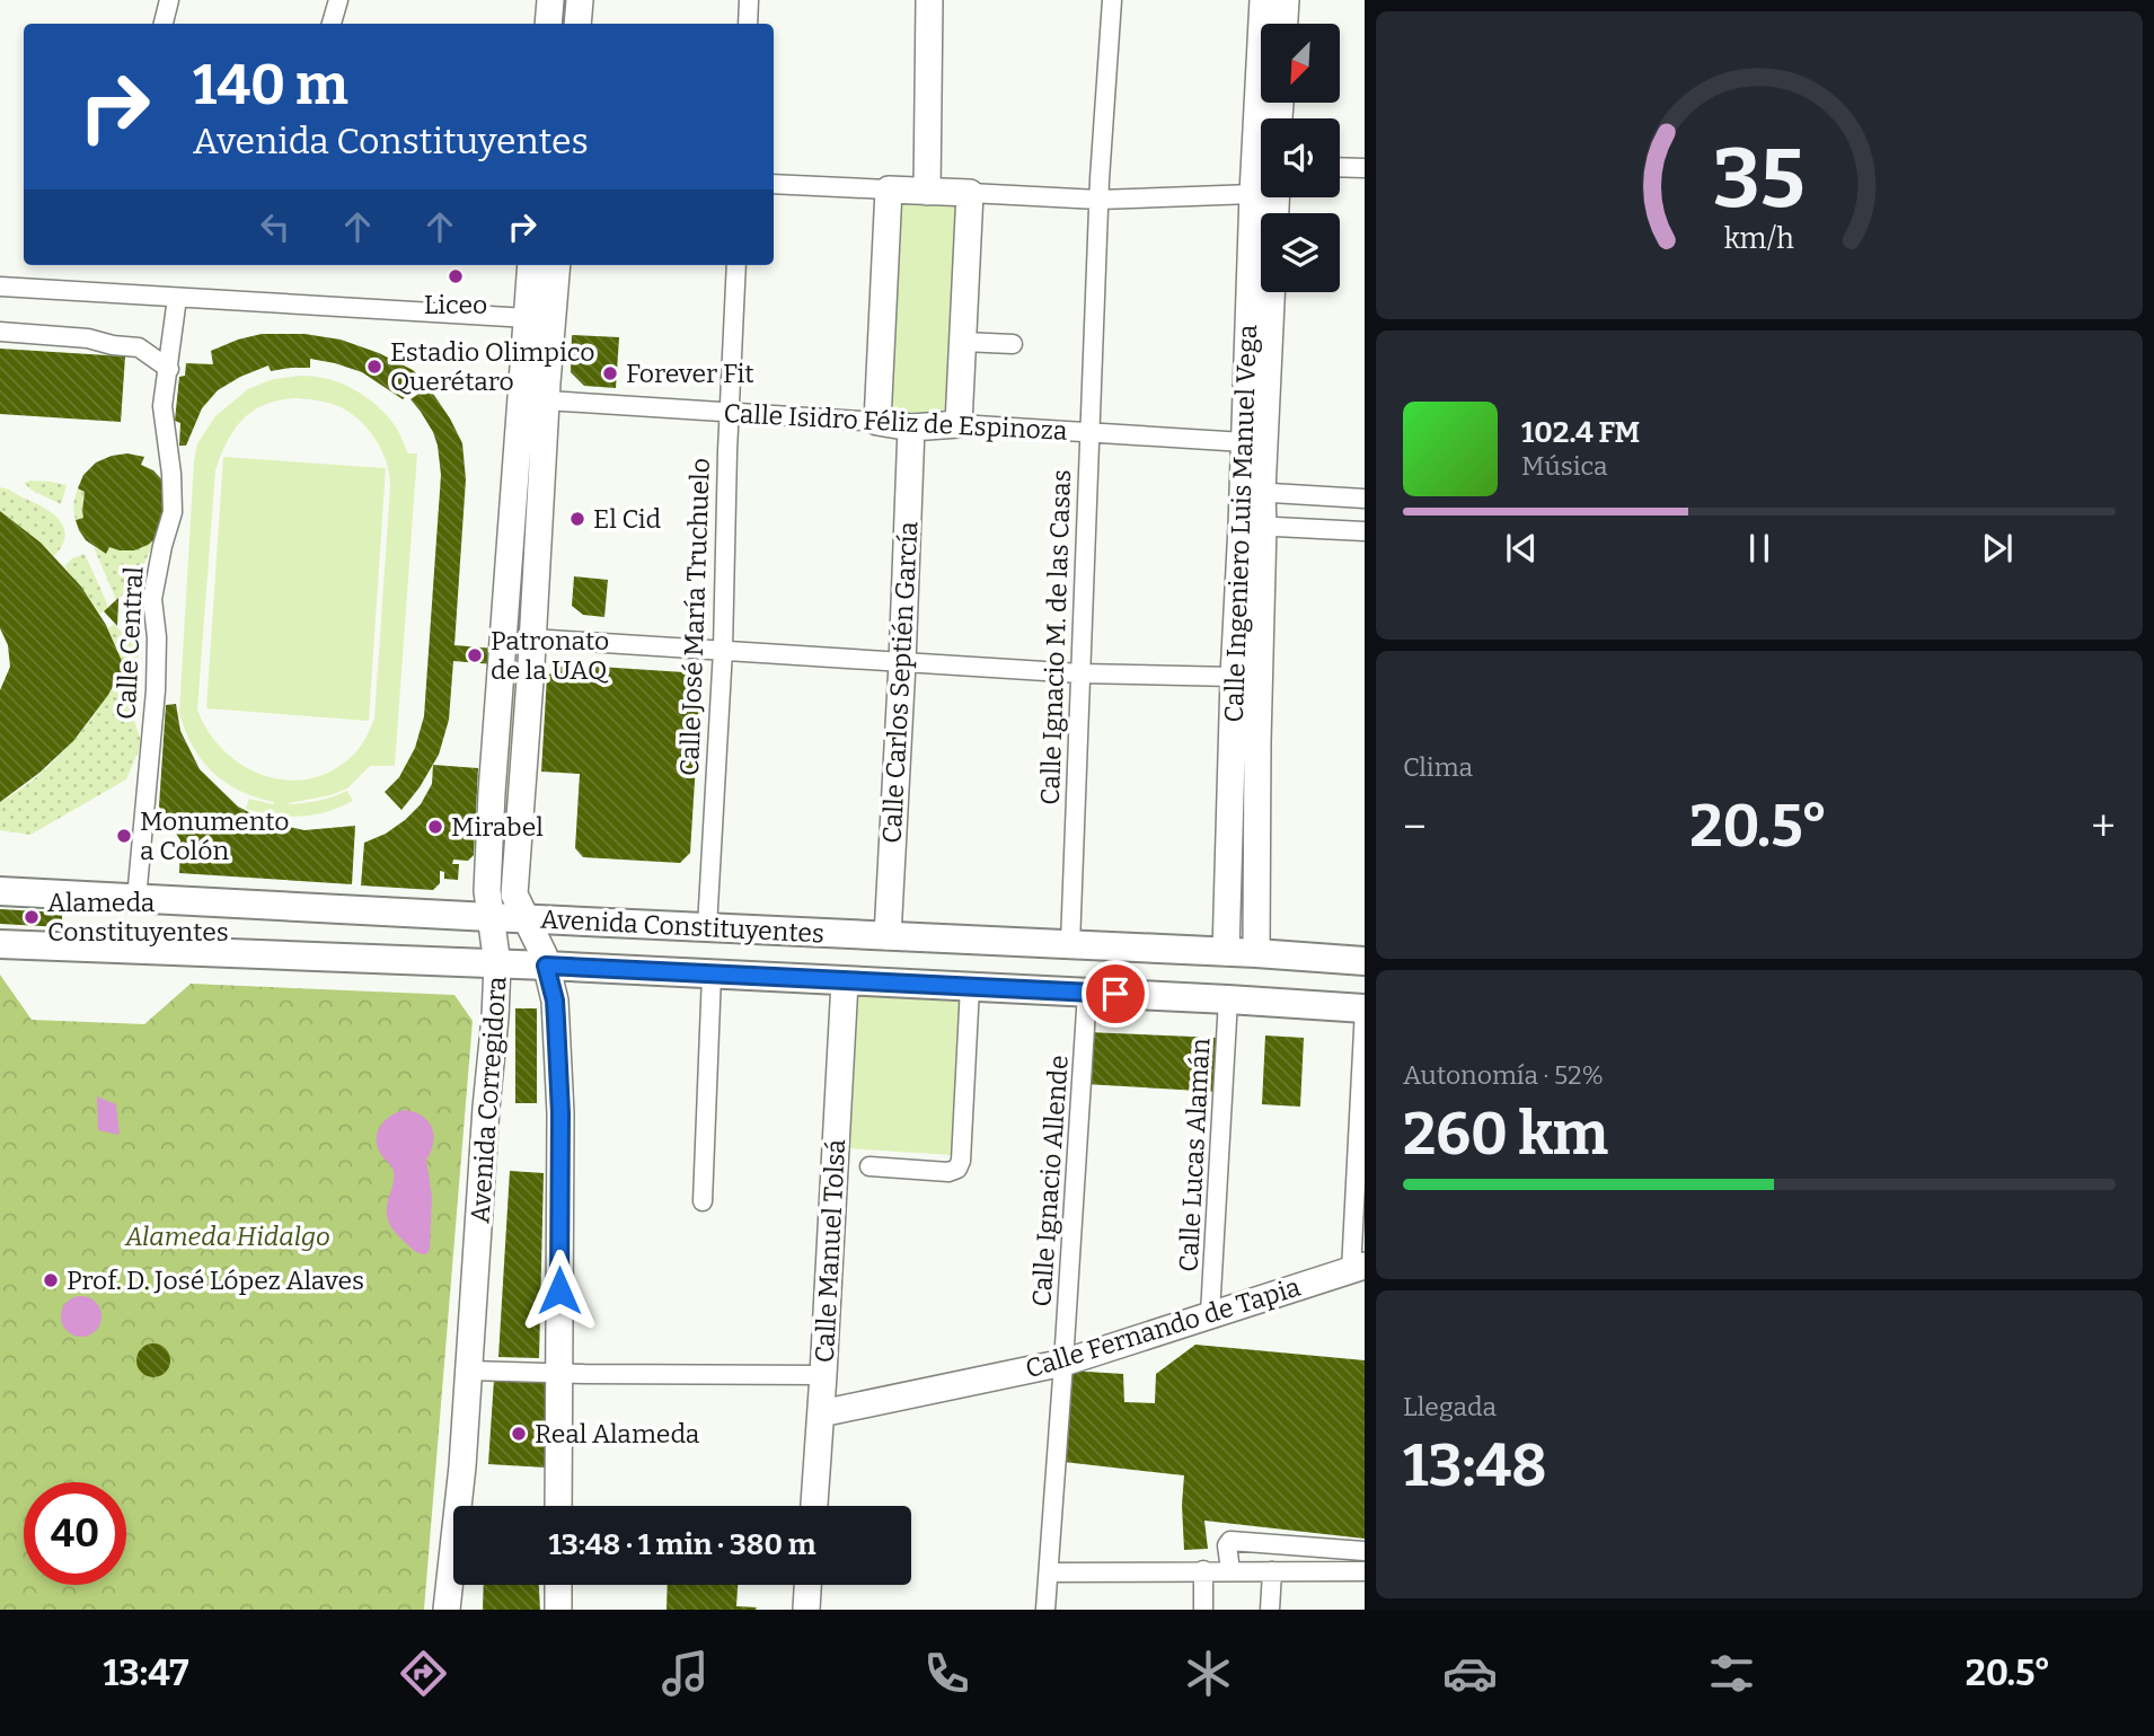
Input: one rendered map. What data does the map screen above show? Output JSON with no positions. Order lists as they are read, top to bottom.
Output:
{
  "streets": {
    "main road": [
      "Calle Isidro Féliz de Espinoza",
      "Calle Ingeniero Luis Manuel Vega",
      "Calle Carlos Septién García",
      "Avenida Constituyentes",
      "Avenida Corregidora",
      "Calle Manuel Tolsá",
      "Calle Fernando de Tapia"
    ],
    "street": [
      "Calle José María Truchuelo",
      "Calle Ignacio M. de las Casas",
      "Calle Central",
      "Calle Lucas Alamán",
      "Calle Ignacio Allende"
    ]
  },
  "crossings": [
    ["Calle Isidro Féliz de Espinoza", "Calle Ingeniero Luis Manuel Vega"],
    ["Calle Isidro Féliz de Espinoza", "Calle José María Truchuelo"],
    ["Calle Isidro Féliz de Espinoza", "Calle Ignacio M. de las Casas"],
    ["Calle Isidro Féliz de Espinoza", "Calle Carlos Septién García"],
    ["Calle Ingeniero Luis Manuel Vega", "Avenida Constituyentes"],
    ["Calle José María Truchuelo", "Avenida Constituyentes"],
    ["Calle Ignacio M. de las Casas", "Avenida Constituyentes"],
    ["Calle Central", "Avenida Constituyentes"],
    ["Calle Carlos Septién García", "Avenida Constituyentes"],
    ["Avenida Constituyentes", "Avenida Corregidora"],
    ["Avenida Constituyentes", "Calle Lucas Alamán"],
    ["Avenida Constituyentes", "Calle Ignacio Allende"],
    ["Avenida Constituyentes", "Calle Manuel Tolsá"],
    ["Calle Lucas Alamán", "Calle Fernando de Tapia"],
    ["Calle Ignacio Allende", "Calle Fernando de Tapia"],
    ["Calle Manuel Tolsá", "Calle Fernando de Tapia"]
  ],
  "parks": ["Alameda Hidalgo"],
  "places": [
    "Liceo",
    "Estadio Olimpico Querétaro",
    "Forever Fit",
    "El Cid",
    "Patronato de la UAQ",
    "Mirabel",
    "Monumento a Colón",
    "Alameda Constituyentes",
    "Prof. D. José López Alaves",
    "Real Alameda"
  ],
  "north": "bottom left",
  "page": {
    "turn": ["140 m", "Avenida Constituyentes"],
    "song": ["102.4 FM", "Música"],
    "tile": [
      "Clima",
      ["Autonomía · 52%", "260 km"],
      ["Llegada", "13:48"]
    ],
    "heat": ["−", "20.5°", "+"],
    "limit": "40",
    "trip": "13:48 · 1 min · 380 m",
    "tabs": ["13:47", "20.5°"],
    "gauge": ["35", "km/h"]
  }
}
